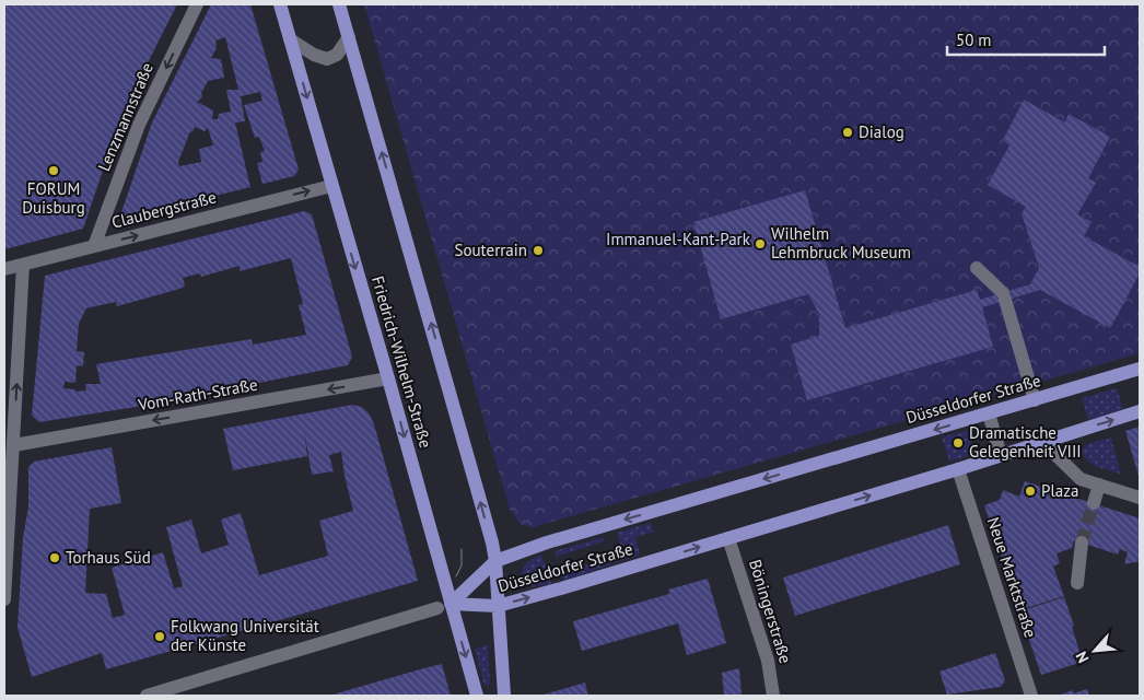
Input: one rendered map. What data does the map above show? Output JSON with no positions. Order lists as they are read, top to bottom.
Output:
{
  "streets": {
    "main road": ["Friedrich-Wilhelm-Straße", "Düsseldorfer Straße"],
    "street": [
      "Lenzmannstraße",
      "Claubergstraße",
      "Vom-Rath-Straße",
      "Neue Marktstraße",
      "Böningerstraße"
    ]
  },
  "crossings": [
    ["Lenzmannstraße", "Claubergstraße"],
    ["Claubergstraße", "Friedrich-Wilhelm-Straße"],
    ["Friedrich-Wilhelm-Straße", "Vom-Rath-Straße"],
    ["Friedrich-Wilhelm-Straße", "Düsseldorfer Straße"],
    ["Düsseldorfer Straße", "Neue Marktstraße"],
    ["Düsseldorfer Straße", "Böningerstraße"]
  ],
  "one_way": ["Lenzmannstraße", "Claubergstraße", "Vom-Rath-Straße"],
  "parks": ["Immanuel-Kant-Park"],
  "places": [
    "Dialog",
    "FORUM Duisburg",
    "Wilhelm Lehmbruck Museum",
    "Souterrain",
    "Dramatische Gelegenheit VIII",
    "Plaza",
    "Torhaus Süd",
    "Folkwang Universität der Künste"
  ],
  "scale_bar": "50 m",
  "north": "bottom left"
}
